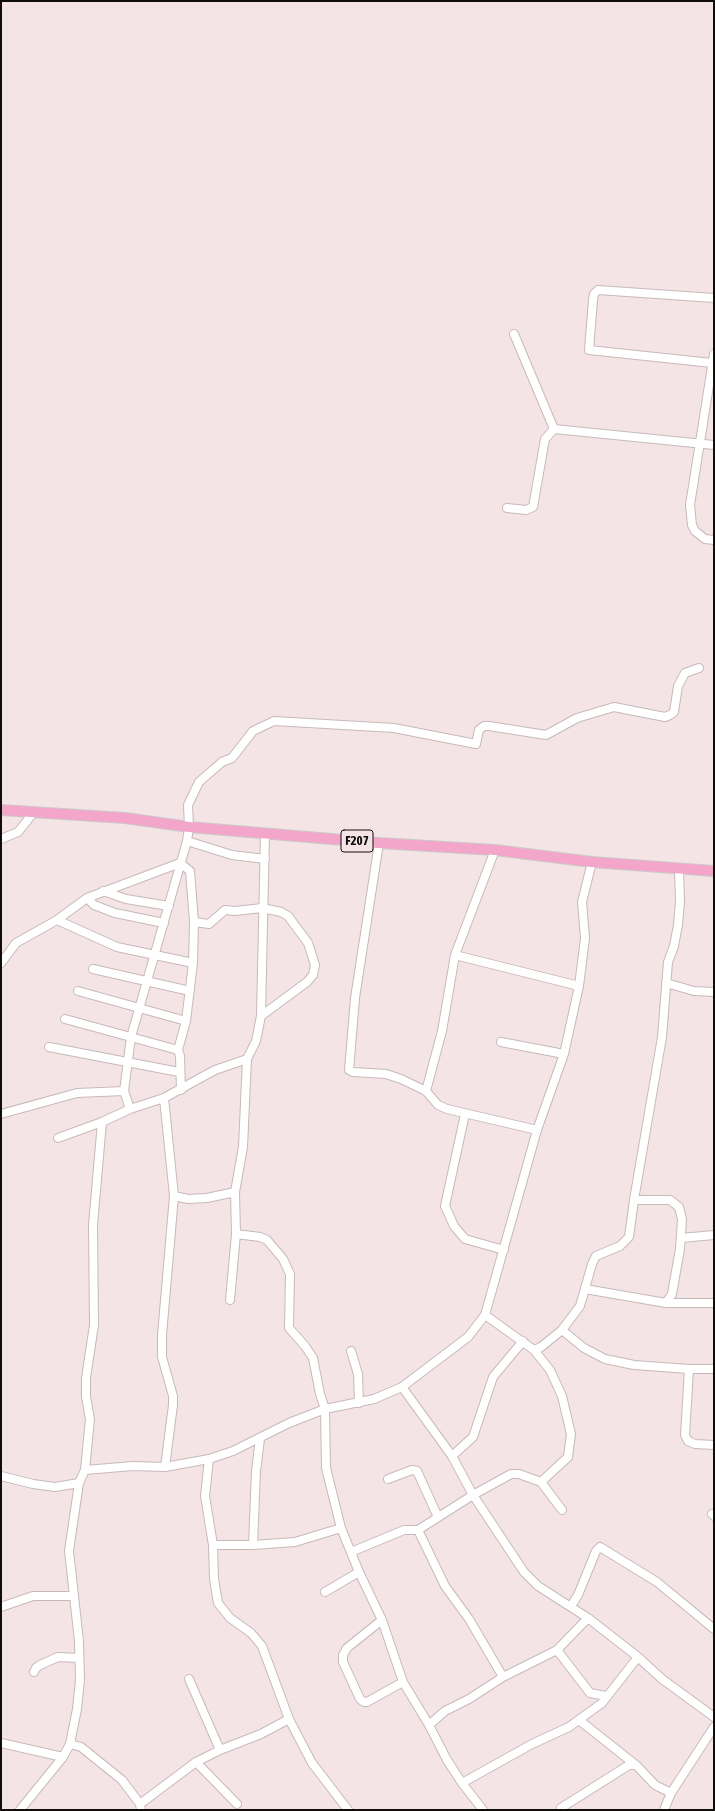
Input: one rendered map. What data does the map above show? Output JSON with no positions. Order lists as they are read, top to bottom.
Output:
{
  "streets": {
    "main road": ["F207"]
  }
}
